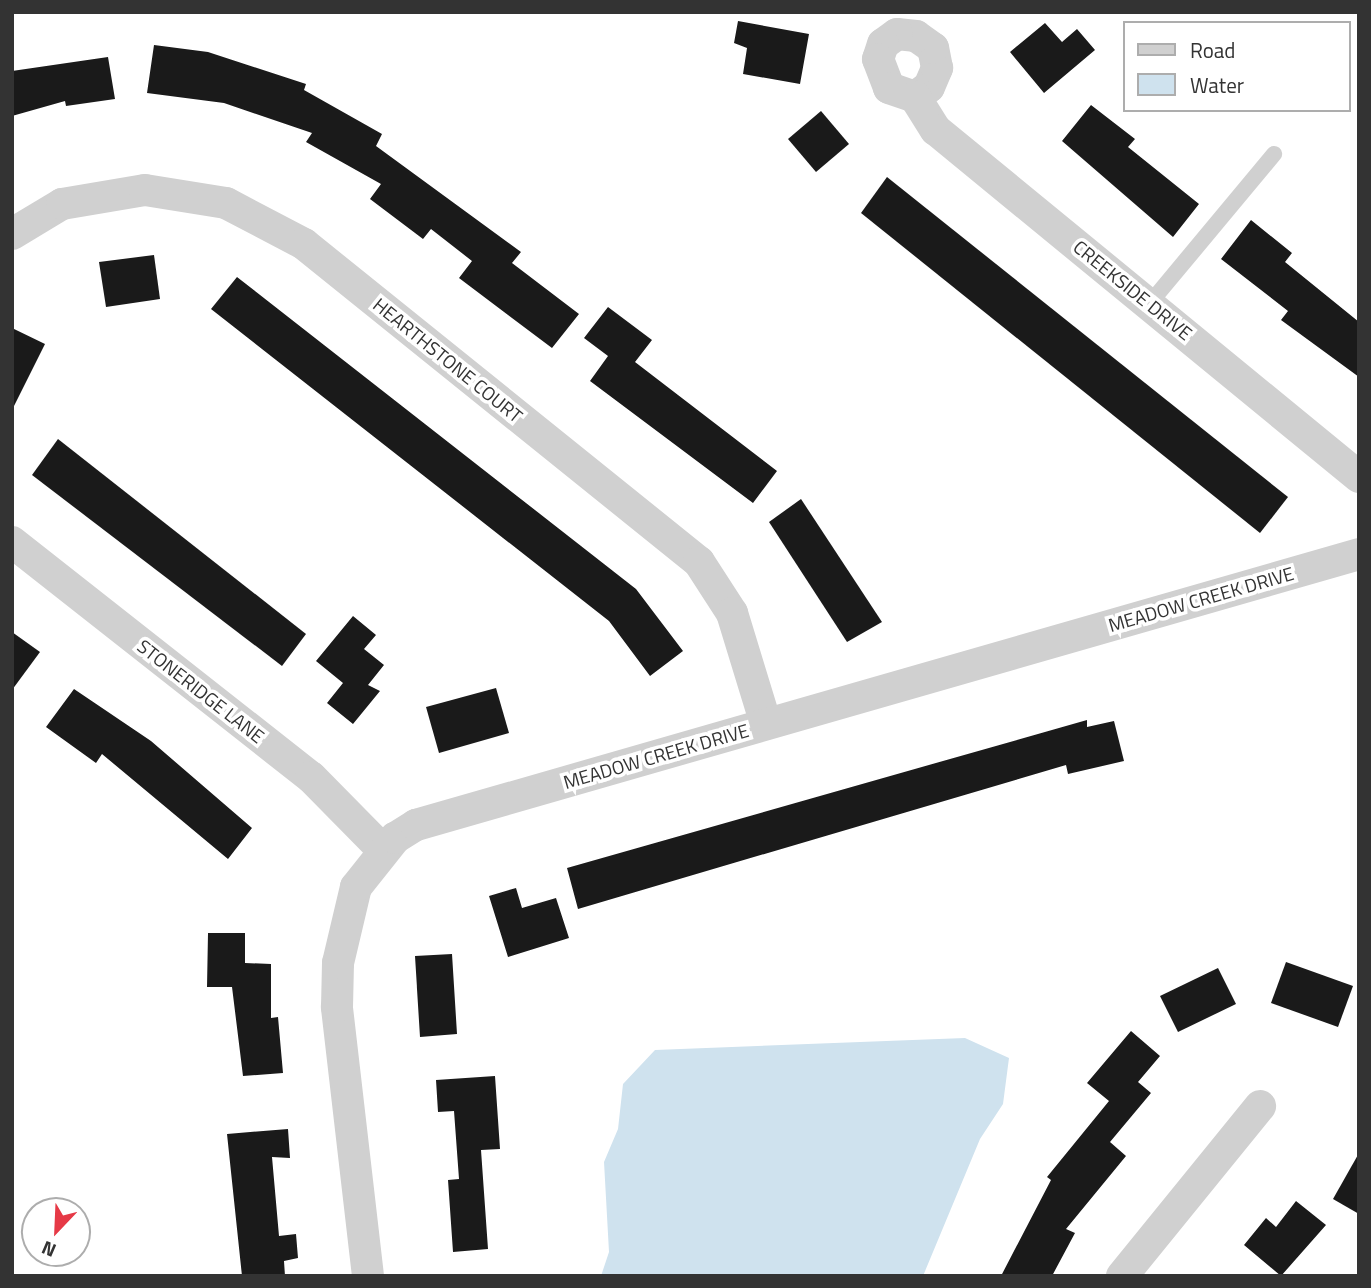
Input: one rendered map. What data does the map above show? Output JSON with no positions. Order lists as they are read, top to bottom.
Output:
{
  "streets": {
    "street": [
      "CREEKSIDE DRIVE",
      "HEARTHSTONE COURT",
      "MEADOW CREEK DRIVE",
      "STONERIDGE LANE"
    ]
  },
  "crossings": [
    ["HEARTHSTONE COURT", "MEADOW CREEK DRIVE"],
    ["MEADOW CREEK DRIVE", "STONERIDGE LANE"]
  ],
  "legend": ["Road", "Water"],
  "north": "bottom left"
}
